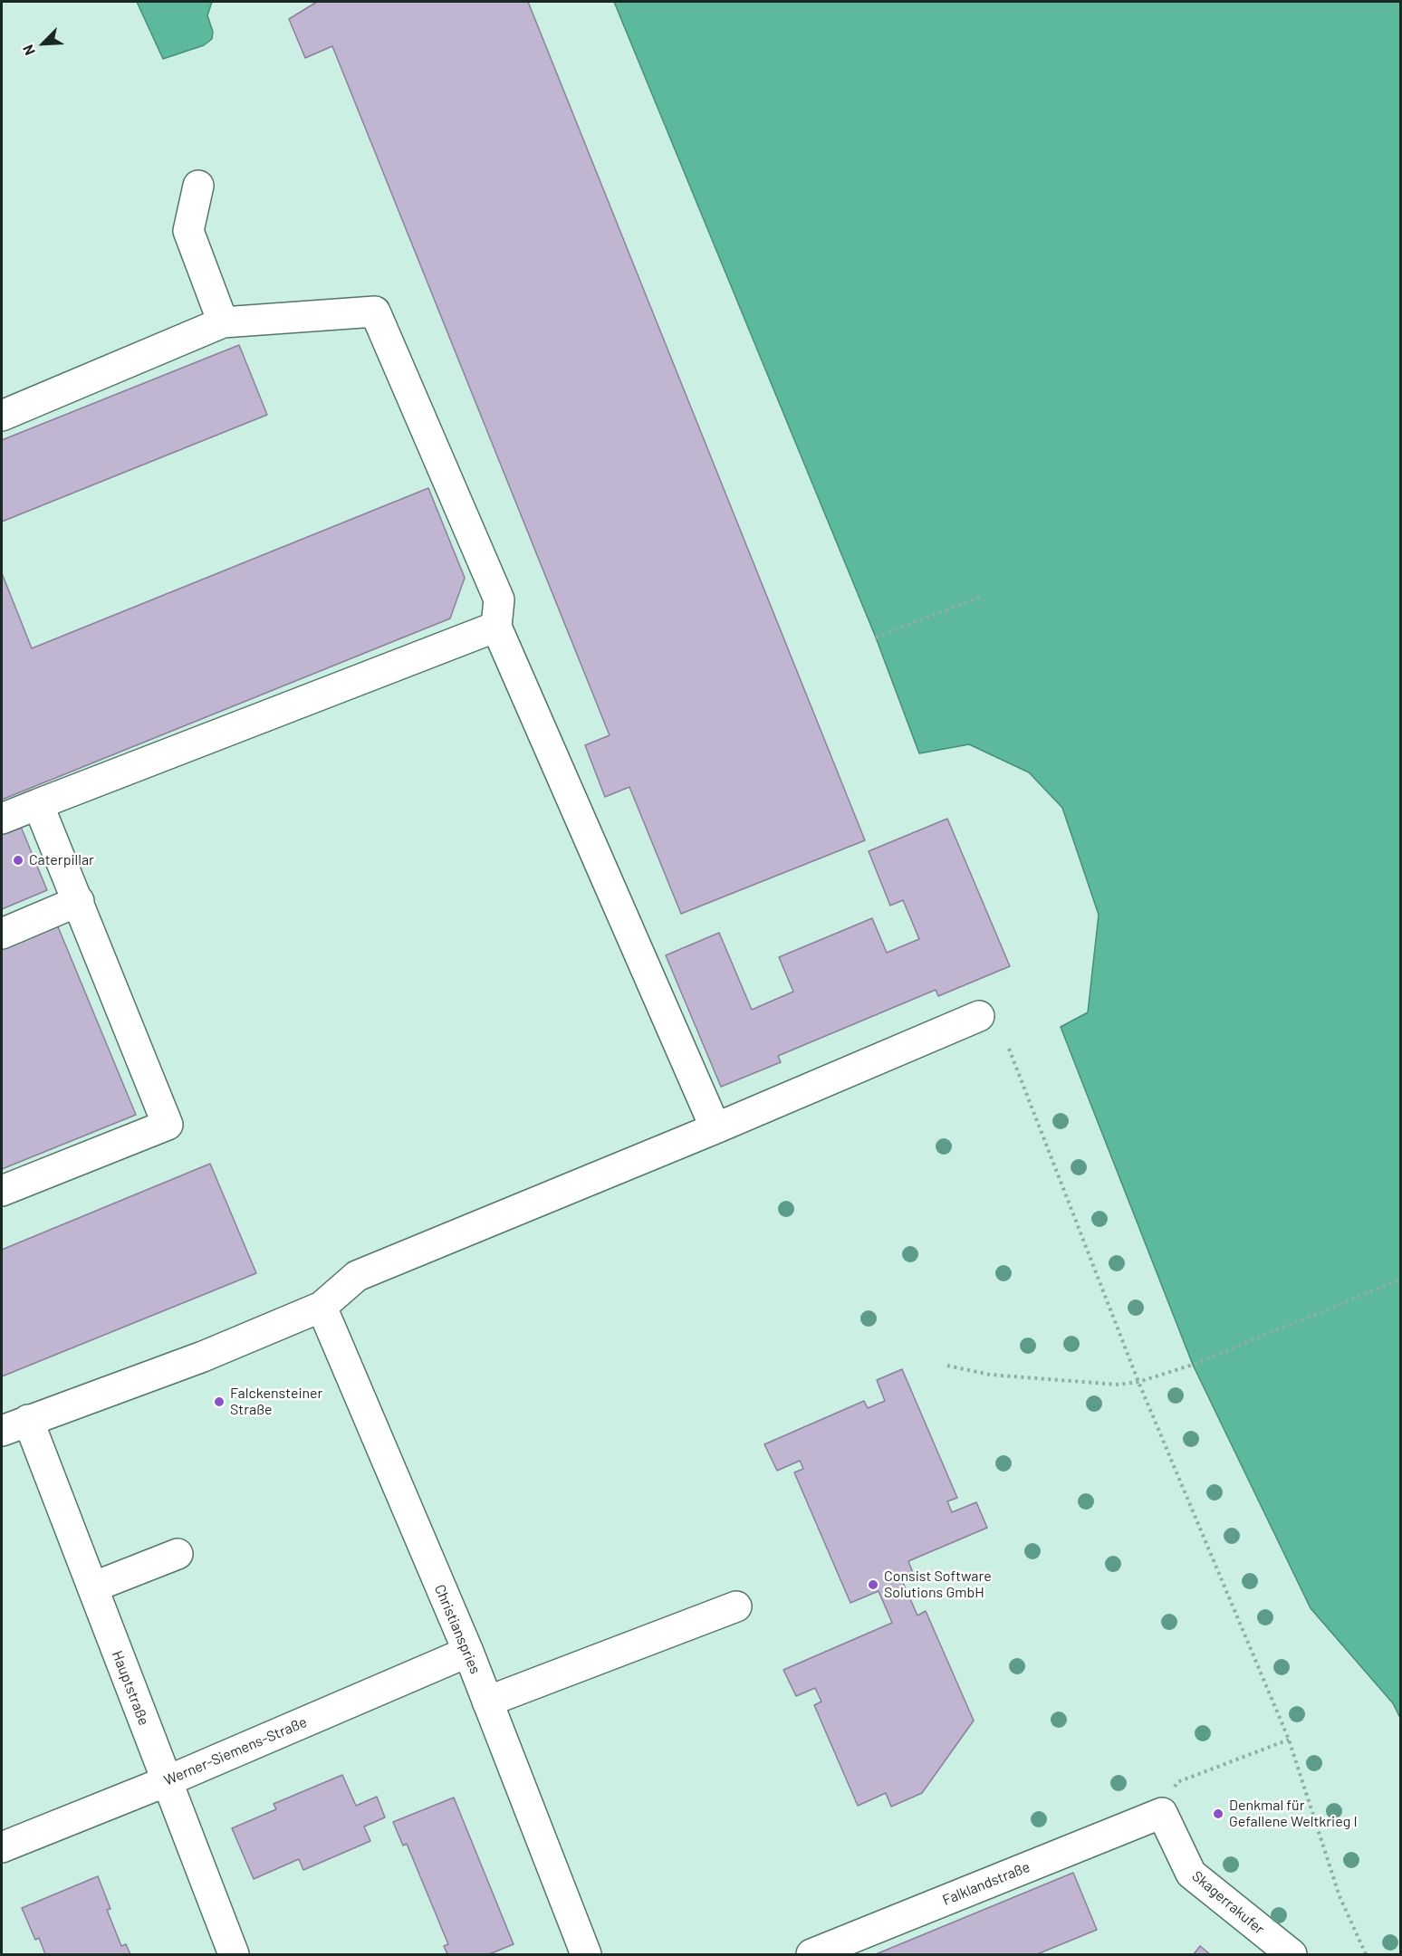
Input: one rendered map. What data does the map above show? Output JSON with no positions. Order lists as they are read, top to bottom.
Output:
{
  "streets": {
    "street": [
      "Christianspries",
      "Hauptstraße",
      "Werner-Siemens-Straße",
      "Falklandstraße",
      "Skagerrakufer"
    ]
  },
  "crossings": [
    ["Christianspries", "Werner-Siemens-Straße"],
    ["Hauptstraße", "Werner-Siemens-Straße"],
    ["Falklandstraße", "Skagerrakufer"]
  ],
  "places": [
    "Caterpillar",
    "Falckensteiner Straße",
    "Consist Software Solutions GmbH",
    "Denkmal für Gefallene Weltkrieg I"
  ],
  "north": "bottom left"
}
